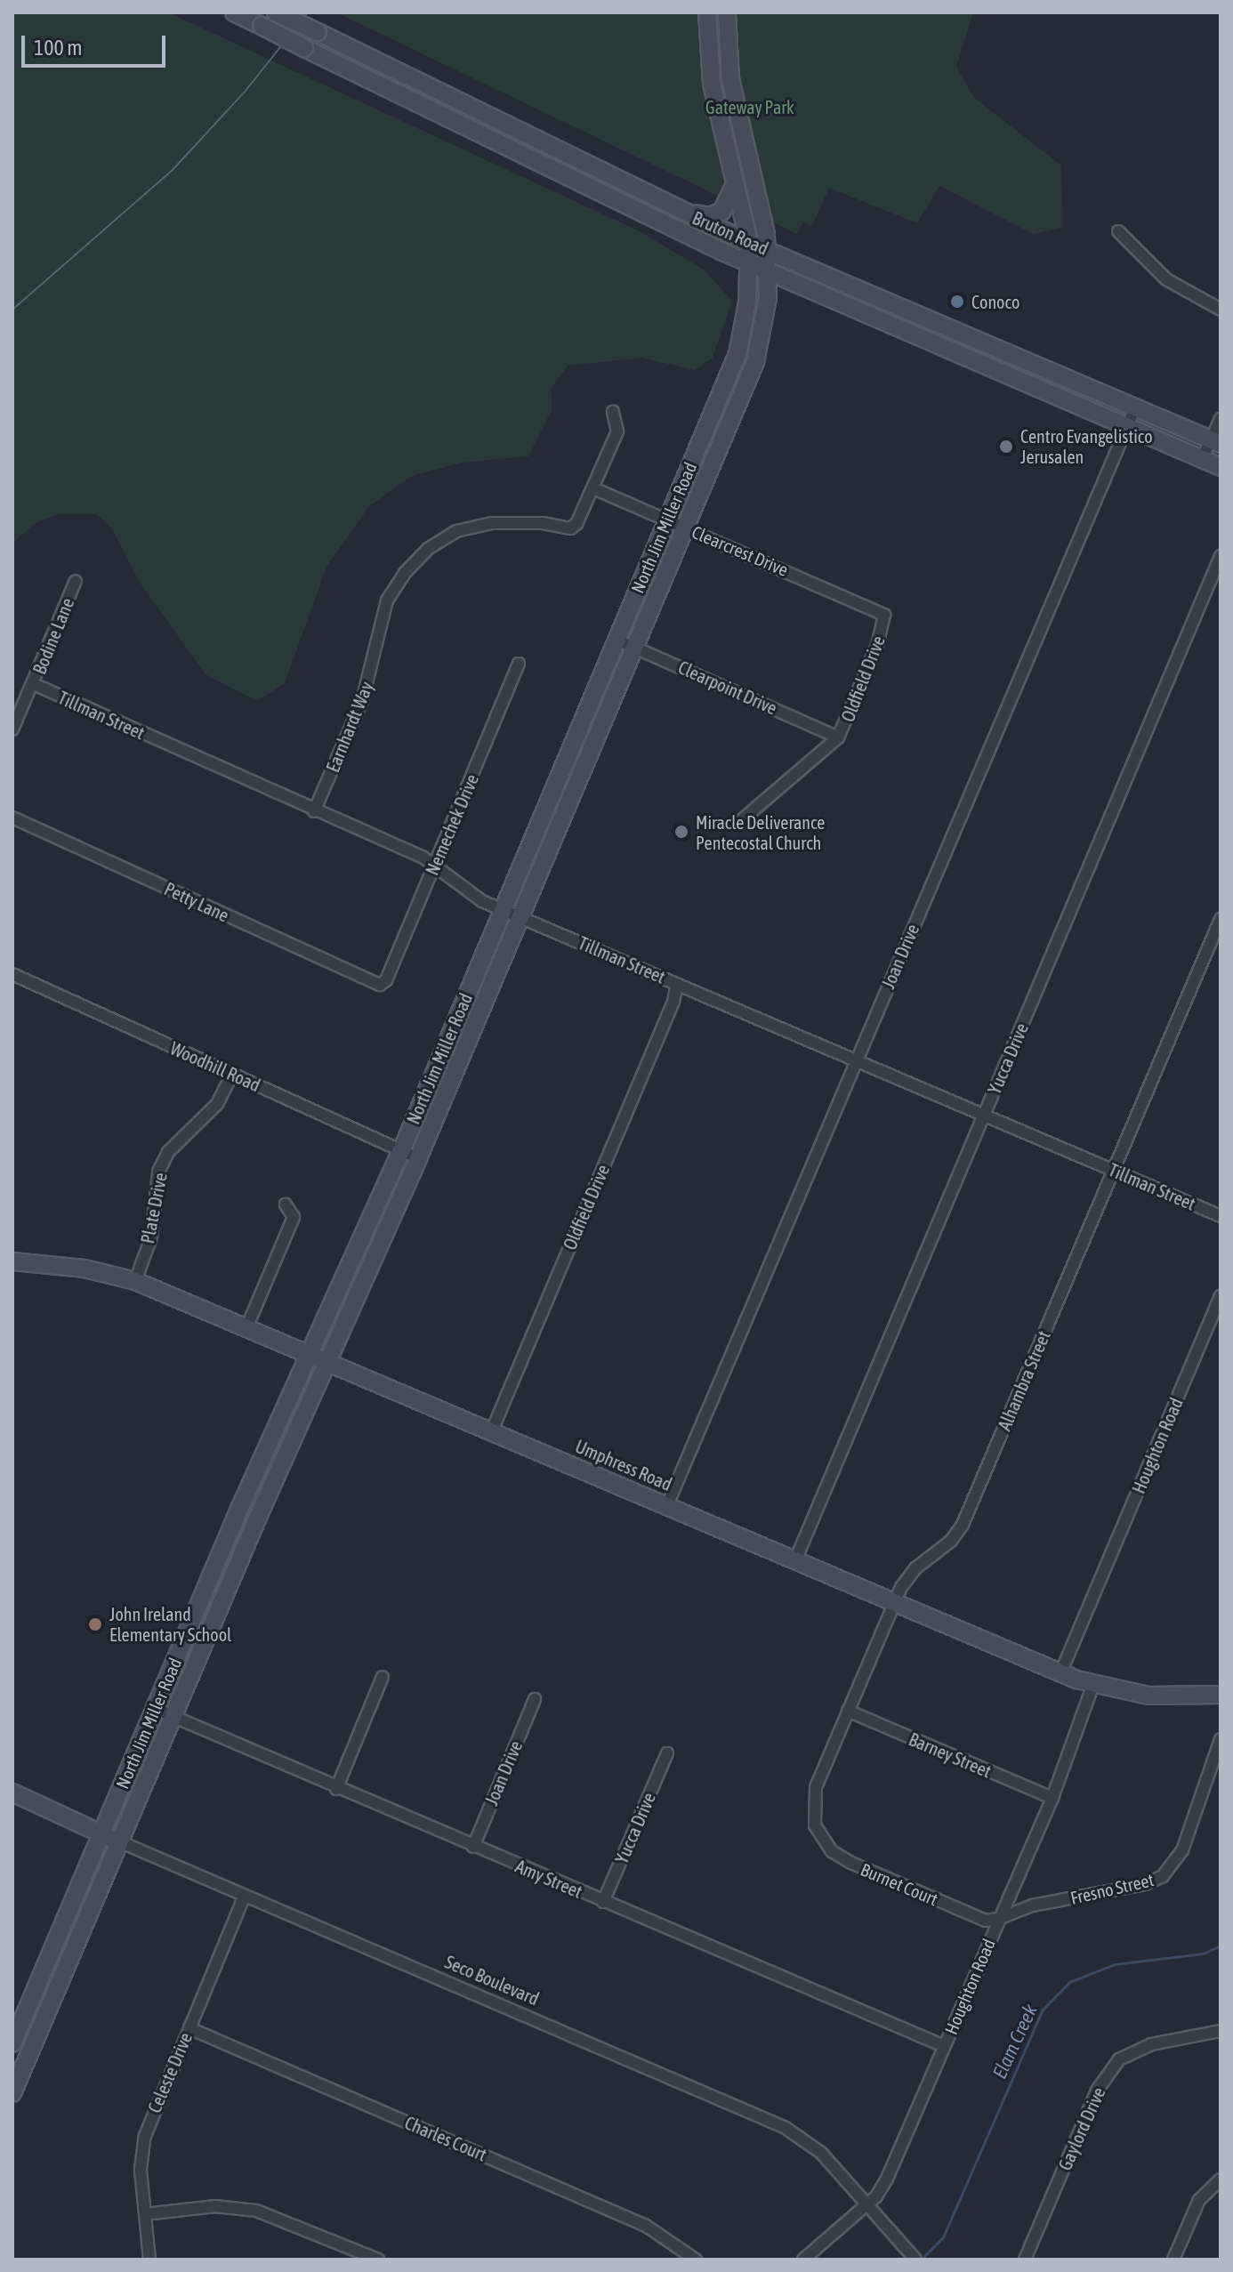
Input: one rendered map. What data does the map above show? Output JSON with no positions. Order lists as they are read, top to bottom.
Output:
{
  "streets": {
    "main road": [
      "Bruton Road",
      "North Jim Miller Road",
      "Umphress Road",
      "Seco Boulevard"
    ],
    "street": [
      "Clearcrest Drive",
      "Bodine Lane",
      "Oldfield Drive",
      "Clearpoint Drive",
      "Tillman Street",
      "Earnhardt Way",
      "Nemechek Drive",
      "Petty Lane",
      "Joan Drive",
      "Yucca Drive",
      "Woodhill Road",
      "Plate Drive",
      "Alhambra Street",
      "Houghton Road",
      "Barney Street",
      "Amy Street",
      "Burnet Court",
      "Fresno Street",
      "Celeste Drive",
      "Gaylord Drive",
      "Charles Court"
    ]
  },
  "crossings": [
    ["Bruton Road", "North Jim Miller Road"],
    ["Bruton Road", "Joan Drive"],
    ["North Jim Miller Road", "Clearcrest Drive"],
    ["North Jim Miller Road", "Clearpoint Drive"],
    ["North Jim Miller Road", "Tillman Street"],
    ["North Jim Miller Road", "Woodhill Road"],
    ["North Jim Miller Road", "Umphress Road"],
    ["North Jim Miller Road", "Amy Street"],
    ["North Jim Miller Road", "Seco Boulevard"],
    ["Clearcrest Drive", "Oldfield Drive"],
    ["Clearcrest Drive", "Earnhardt Way"],
    ["Bodine Lane", "Tillman Street"],
    ["Oldfield Drive", "Clearpoint Drive"],
    ["Oldfield Drive", "Tillman Street"],
    ["Oldfield Drive", "Umphress Road"],
    ["Tillman Street", "Earnhardt Way"],
    ["Tillman Street", "Nemechek Drive"],
    ["Tillman Street", "Joan Drive"],
    ["Tillman Street", "Yucca Drive"],
    ["Tillman Street", "Alhambra Street"],
    ["Nemechek Drive", "Petty Lane"],
    ["Joan Drive", "Umphress Road"],
    ["Joan Drive", "Amy Street"],
    ["Yucca Drive", "Umphress Road"],
    ["Yucca Drive", "Amy Street"],
    ["Woodhill Road", "Plate Drive"],
    ["Plate Drive", "Umphress Road"],
    ["Alhambra Street", "Umphress Road"],
    ["Alhambra Street", "Barney Street"],
    ["Alhambra Street", "Burnet Court"],
    ["Houghton Road", "Umphress Road"],
    ["Houghton Road", "Barney Street"],
    ["Houghton Road", "Amy Street"],
    ["Houghton Road", "Burnet Court"],
    ["Houghton Road", "Fresno Street"],
    ["Houghton Road", "Seco Boulevard"],
    ["Burnet Court", "Fresno Street"],
    ["Seco Boulevard", "Celeste Drive"],
    ["Celeste Drive", "Charles Court"]
  ],
  "water": ["Elam Creek"],
  "parks": ["Gateway Park"],
  "places": [
    "Conoco",
    "Centro Evangelistico Jerusalen",
    "Miracle Deliverance Pentecostal Church",
    "John Ireland Elementary School"
  ],
  "scale_bar": "100 m"
}
